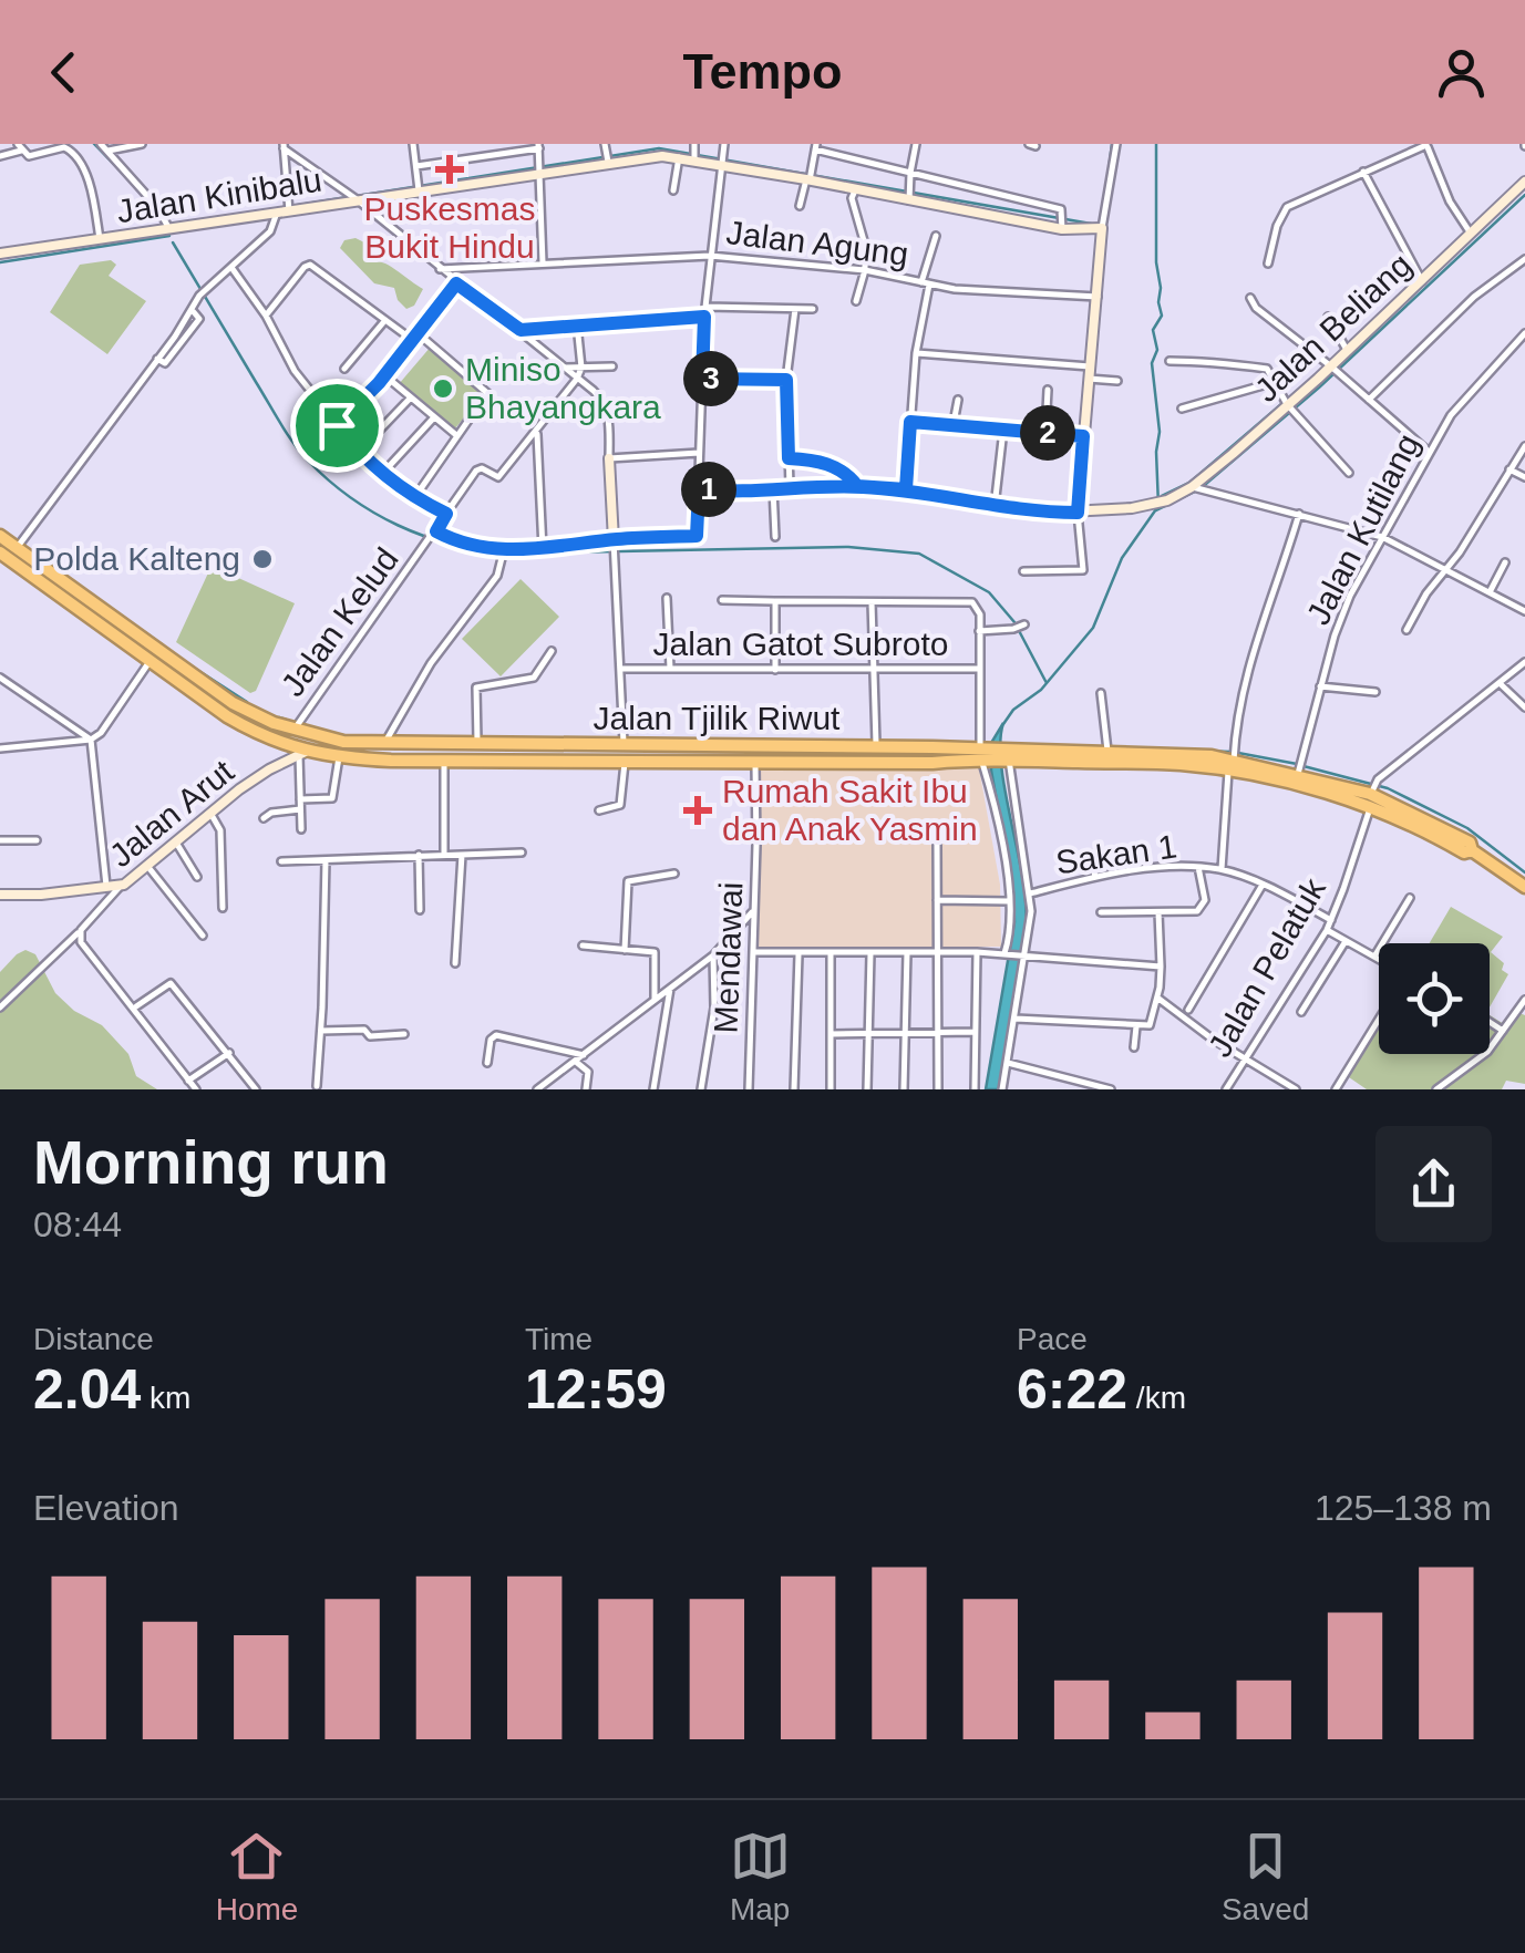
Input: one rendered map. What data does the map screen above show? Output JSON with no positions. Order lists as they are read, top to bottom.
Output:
{
  "streets": {
    "highway": ["Jalan Tjilik Riwut"],
    "street": [
      "Jalan Kinibalu",
      "Jalan Agung",
      "Jalan Beliang",
      "Jalan Kutilang",
      "Jalan Kelud",
      "Jalan Gatot Subroto",
      "Jalan Arut",
      "Sakan 1",
      "Mendawai",
      "Jalan Pelatuk"
    ]
  },
  "crossings": [
    ["Jalan Kutilang", "Jalan Tjilik Riwut"],
    ["Jalan Kelud", "Jalan Tjilik Riwut"],
    ["Jalan Tjilik Riwut", "Jalan Arut"],
    ["Jalan Tjilik Riwut", "Mendawai"],
    ["Jalan Tjilik Riwut", "Jalan Pelatuk"],
    ["Sakan 1", "Jalan Pelatuk"]
  ],
  "places": {
    "health": ["Puskesmas Bukit Hindu", "Rumah Sakit Ibu dan Anak Yasmin"],
    "other": ["Miniso Bhayangkara", "Polda Kalteng"]
  },
  "page": {
    "header": "Tempo",
    "pins": ["3", "2", "1"],
    "heading": ["Morning run", "08:44"],
    "stats": [
      ["Distance", "2.04 km"],
      ["Time", "12:59"],
      ["Pace", "6:22 /km"]
    ],
    "chart": ["Elevation", "125–138 m"],
    "tabs": ["Home", "Map", "Saved"]
  }
}
